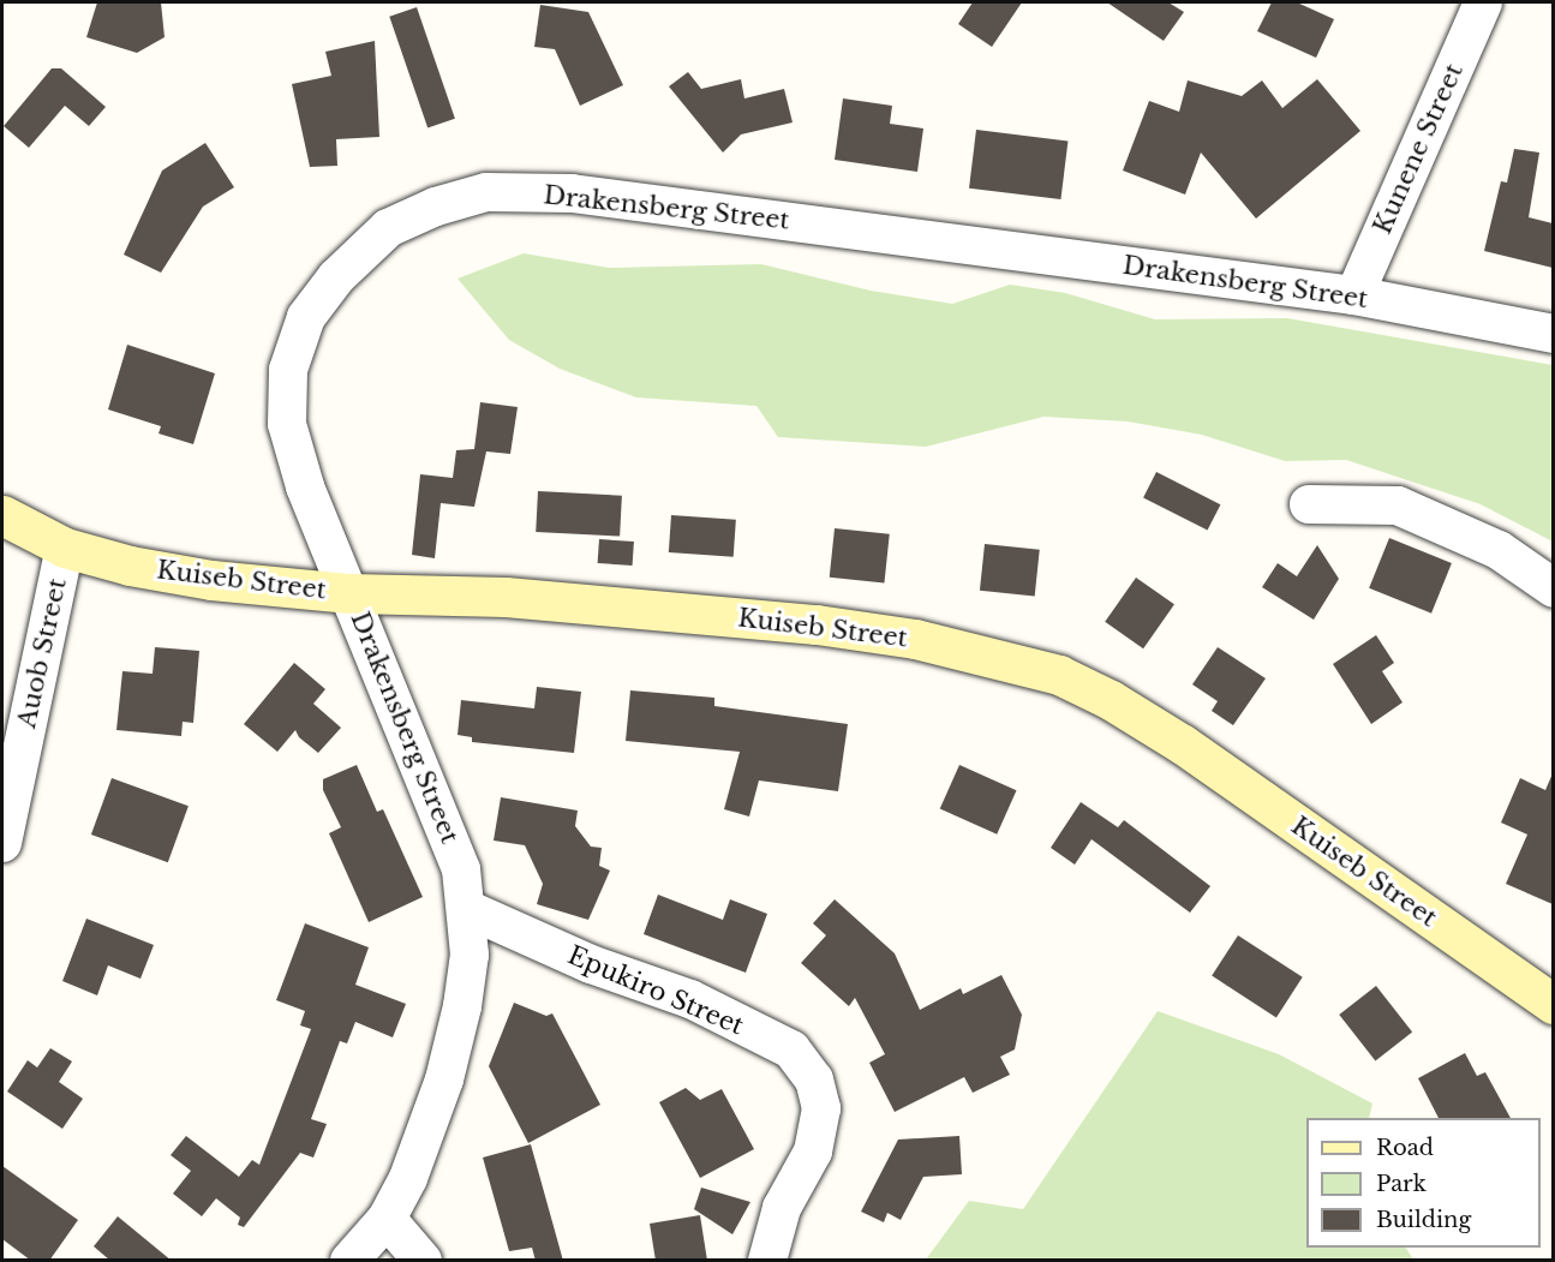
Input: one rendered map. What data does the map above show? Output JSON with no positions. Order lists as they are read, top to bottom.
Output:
{
  "streets": {
    "street": [
      "Kunene Street",
      "Drakensberg Street",
      "Kuiseb Street",
      "Auob Street",
      "Epukiro Street"
    ]
  },
  "crossings": [
    ["Kunene Street", "Drakensberg Street"],
    ["Drakensberg Street", "Kuiseb Street"],
    ["Drakensberg Street", "Epukiro Street"],
    ["Kuiseb Street", "Auob Street"]
  ],
  "legend": ["Road", "Park", "Building"]
}
